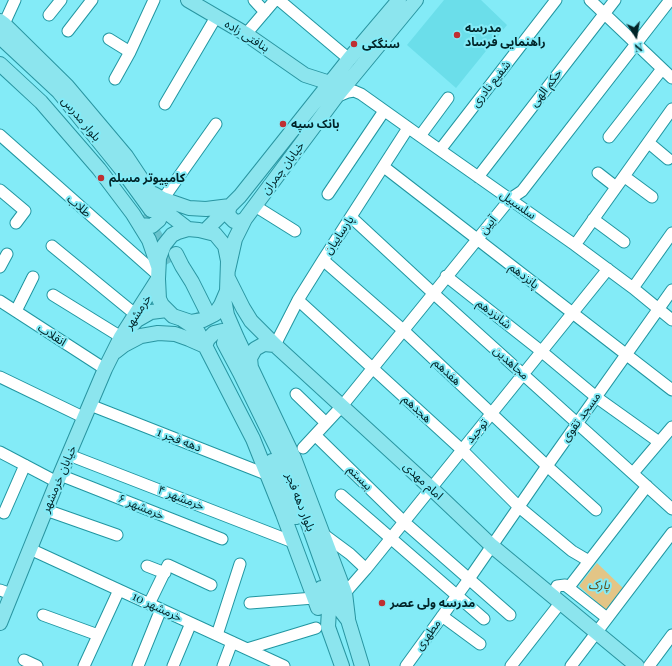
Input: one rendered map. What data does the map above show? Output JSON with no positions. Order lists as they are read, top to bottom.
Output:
{
  "streets": {
    "main road": [
      "بنافتی زاده",
      "بلوار مدرس",
      "خیابان چمران",
      "خرمشهر",
      "خیابان خرمشهر",
      "امام مهدی",
      "بلوار دهه فجر"
    ],
    "street": [
      "شفیع نادری",
      "حکم الهی",
      "سلسبیل",
      "طلاب",
      "آیین",
      "پارساییان",
      "پانزدهم",
      "شانزدهم",
      "انقلاب",
      "مجاهدین",
      "هفدهم",
      "هجدهم",
      "مسجد تقوی",
      "توحید",
      "دهه فجر 1",
      "بیستم",
      "خرمشهر ۴",
      "خرمشهر ۶",
      "خرمشهر 10",
      "مطهری"
    ]
  },
  "crossings": [
    ["بنافتی زاده", "خیابان چمران"],
    ["شفیع نادری", "سلسبیل"],
    ["حکم الهی", "سلسبیل"],
    ["خیابان چمران", "طلاب"],
    ["خیابان چمران", "خرمشهر"],
    ["خیابان چمران", "امام مهدی"],
    ["سلسبیل", "آیین"],
    ["سلسبیل", "پارساییان"],
    ["سلسبیل", "مسجد تقوی"],
    ["سلسبیل", "توحید"],
    ["طلاب", "خرمشهر"],
    ["طلاب", "امام مهدی"],
    ["آیین", "پانزدهم"],
    ["آیین", "شانزدهم"],
    ["آیین", "مجاهدین"],
    ["آیین", "هفدهم"],
    ["آیین", "هجدهم"],
    ["آیین", "بیستم"],
    ["آیین", "امام مهدی"],
    ["پارساییان", "پانزدهم"],
    ["پارساییان", "مجاهدین"],
    ["پارساییان", "هفدهم"],
    ["پارساییان", "هجدهم"],
    ["پارساییان", "امام مهدی"],
    ["پانزدهم", "مسجد تقوی"],
    ["پانزدهم", "توحید"],
    ["خرمشهر", "خیابان خرمشهر"],
    ["خرمشهر", "امام مهدی"],
    ["شانزدهم", "مسجد تقوی"],
    ["شانزدهم", "توحید"],
    ["انقلاب", "خیابان خرمشهر"],
    ["مجاهدین", "مسجد تقوی"],
    ["مجاهدین", "توحید"],
    ["هفدهم", "مسجد تقوی"],
    ["هفدهم", "توحید"],
    ["هجدهم", "مسجد تقوی"],
    ["هجدهم", "توحید"],
    ["مسجد تقوی", "امام مهدی"],
    ["مسجد تقوی", "مطهری"],
    ["توحید", "بیستم"],
    ["توحید", "امام مهدی"],
    ["دهه فجر 1", "خیابان خرمشهر"],
    ["بیستم", "مطهری"],
    ["خیابان خرمشهر", "خرمشهر ۴"],
    ["خیابان خرمشهر", "خرمشهر ۶"],
    ["خیابان خرمشهر", "خرمشهر 10"],
    ["امام مهدی", "مطهری"]
  ],
  "parks": ["پارک"],
  "places": [
    "مدرسه راهنمایی فرساد",
    "سنگکی",
    "بانک سپه",
    "کامپیوتر مسلم",
    "مدرسه ولی عصر"
  ],
  "north": "bottom"
}
